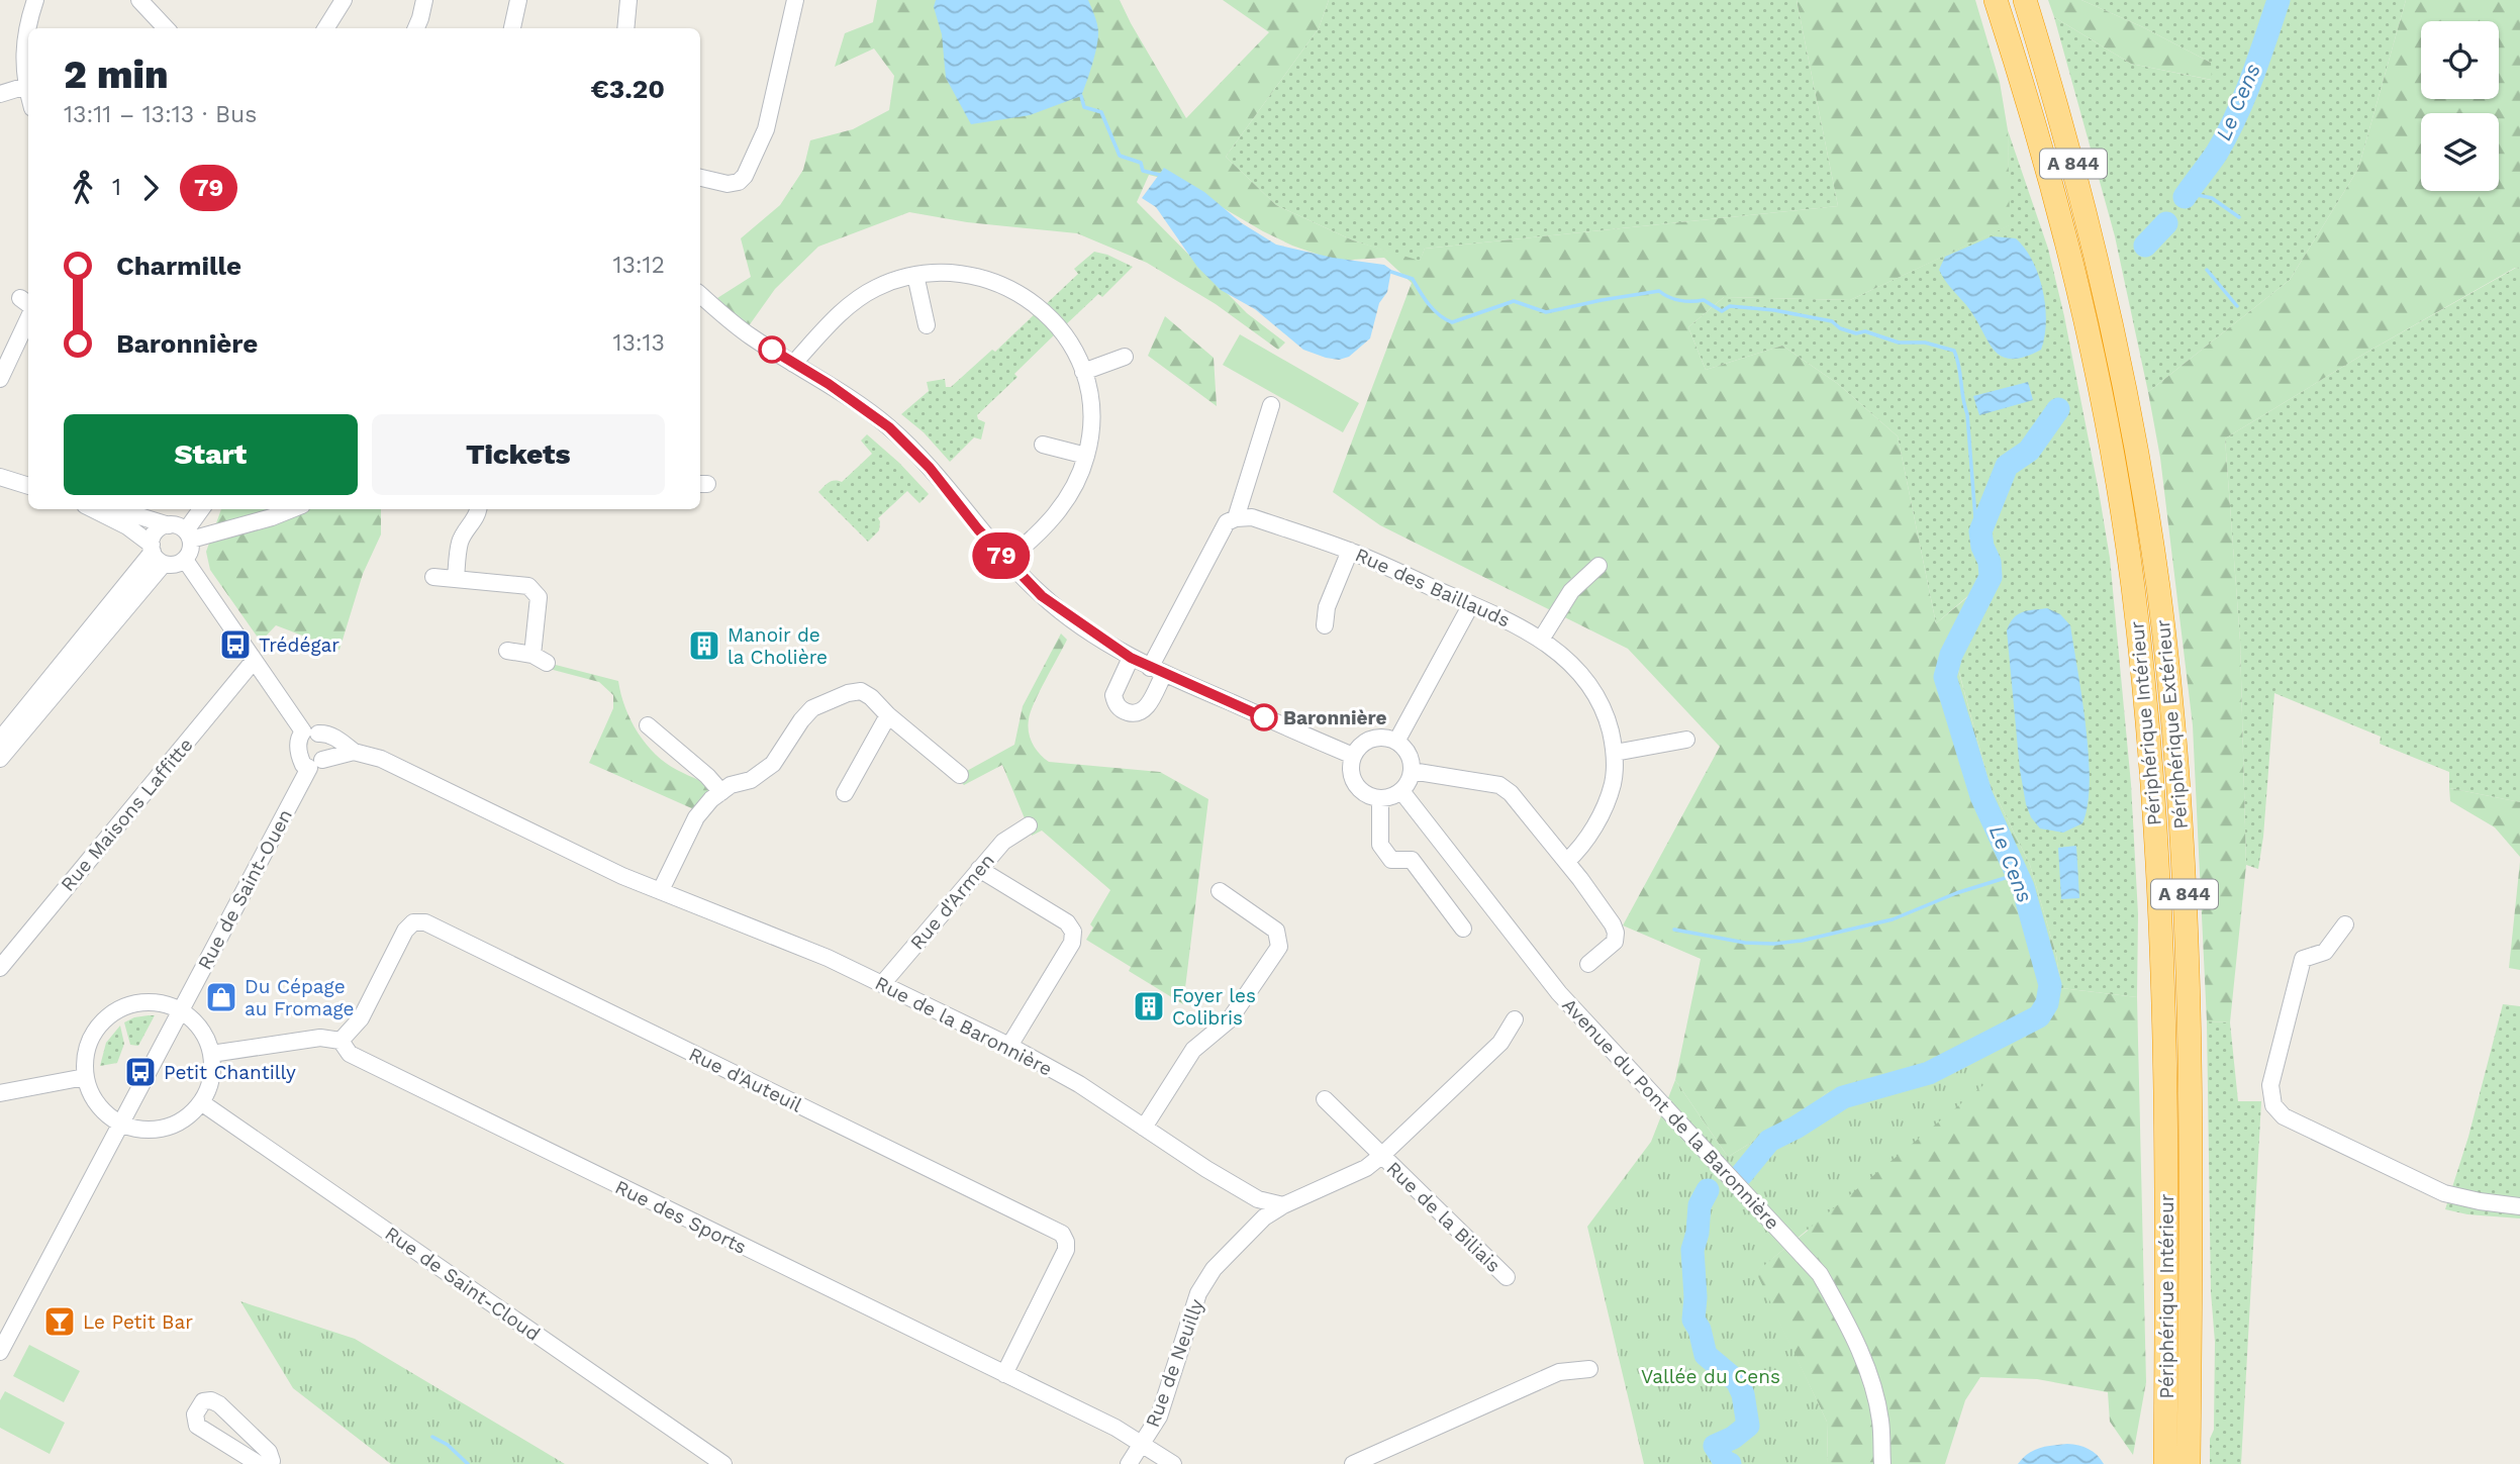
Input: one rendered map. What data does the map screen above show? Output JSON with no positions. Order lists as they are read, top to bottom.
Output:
{
  "streets": {
    "highway": ["A 844", "Périphérique Intérieur", "Périphérique Extérieur"],
    "street": [
      "Rue des Baillauds",
      "Rue Maisons Laffitte",
      "Rue de Saint-Ouen",
      "Rue d'Armen",
      "Rue de la Baronnière",
      "Rue d'Auteuil",
      "Avenue du Pont de la Baronnière",
      "Rue des Sports",
      "Rue de la Biliais",
      "Rue de Saint-Cloud",
      "Rue de Neuilly"
    ]
  },
  "crossings": [
    ["Rue d'Armen", "Rue de la Baronnière"],
    ["Rue de la Baronnière", "Rue de Neuilly"],
    ["Rue d'Auteuil", "Rue des Sports"],
    ["Rue des Sports", "Rue de Neuilly"]
  ],
  "water": ["Le Cens"],
  "parks": ["Vallée du Cens"],
  "places": {
    "bus stop": ["Trédégar", "Petit Chantilly"],
    "building": ["Manoir de la Cholière", "Foyer les Colibris"],
    "other": ["Baronnière"],
    "shop": ["Du Cépage au Fromage"],
    "bar": ["Le Petit Bar"]
  },
  "lines": ["bus line 79"],
  "page": {
    "on_map": "79",
    "heading": ["2 min", "13:11 – 13:13 · Bus", "€3.20"],
    "legs": ["1", "79"],
    "list": [
      {
        "name": "Charmille",
        "value": "13:12"
      },
      {
        "name": "Baronnière",
        "value": "13:13"
      }
    ],
    "buttons": ["Start", "Tickets"]
  }
}
